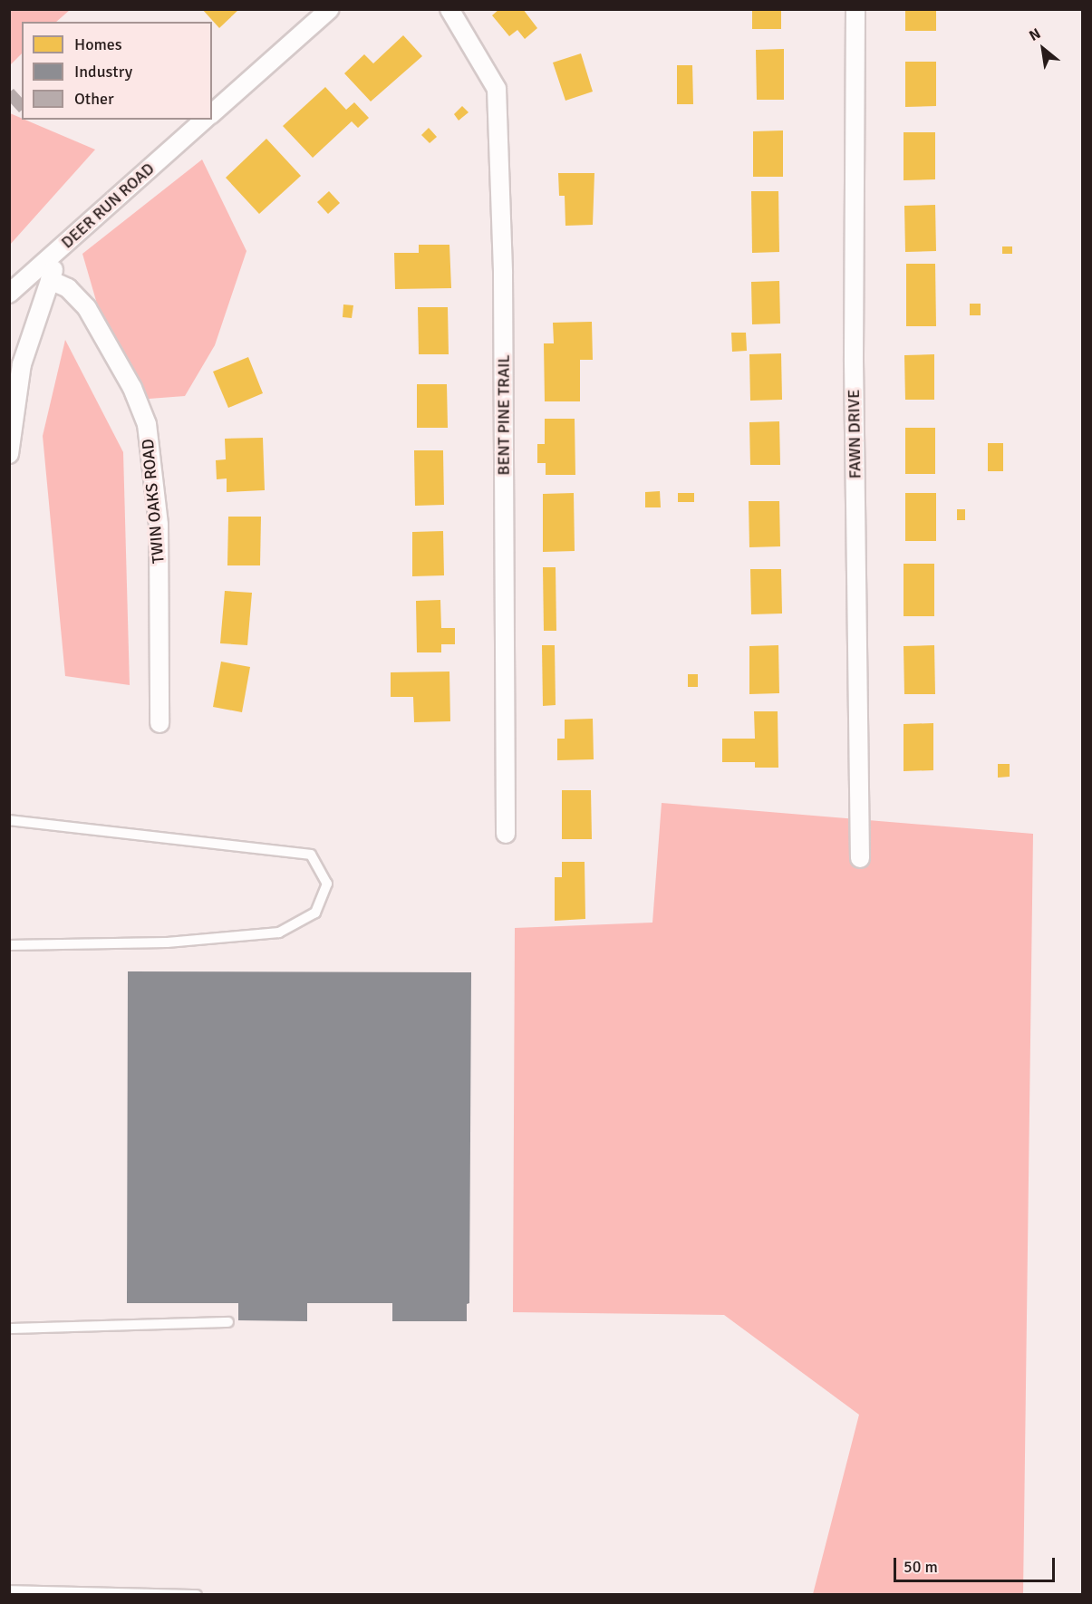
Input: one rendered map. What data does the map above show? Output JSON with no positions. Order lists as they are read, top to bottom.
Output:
{
  "streets": {
    "street": [
      "DEER RUN ROAD",
      "BENT PINE TRAIL",
      "FAWN DRIVE",
      "TWIN OAKS ROAD"
    ]
  },
  "legend": ["Homes", "Industry", "Other"],
  "scale_bar": "50 m",
  "north": "top left"
}
